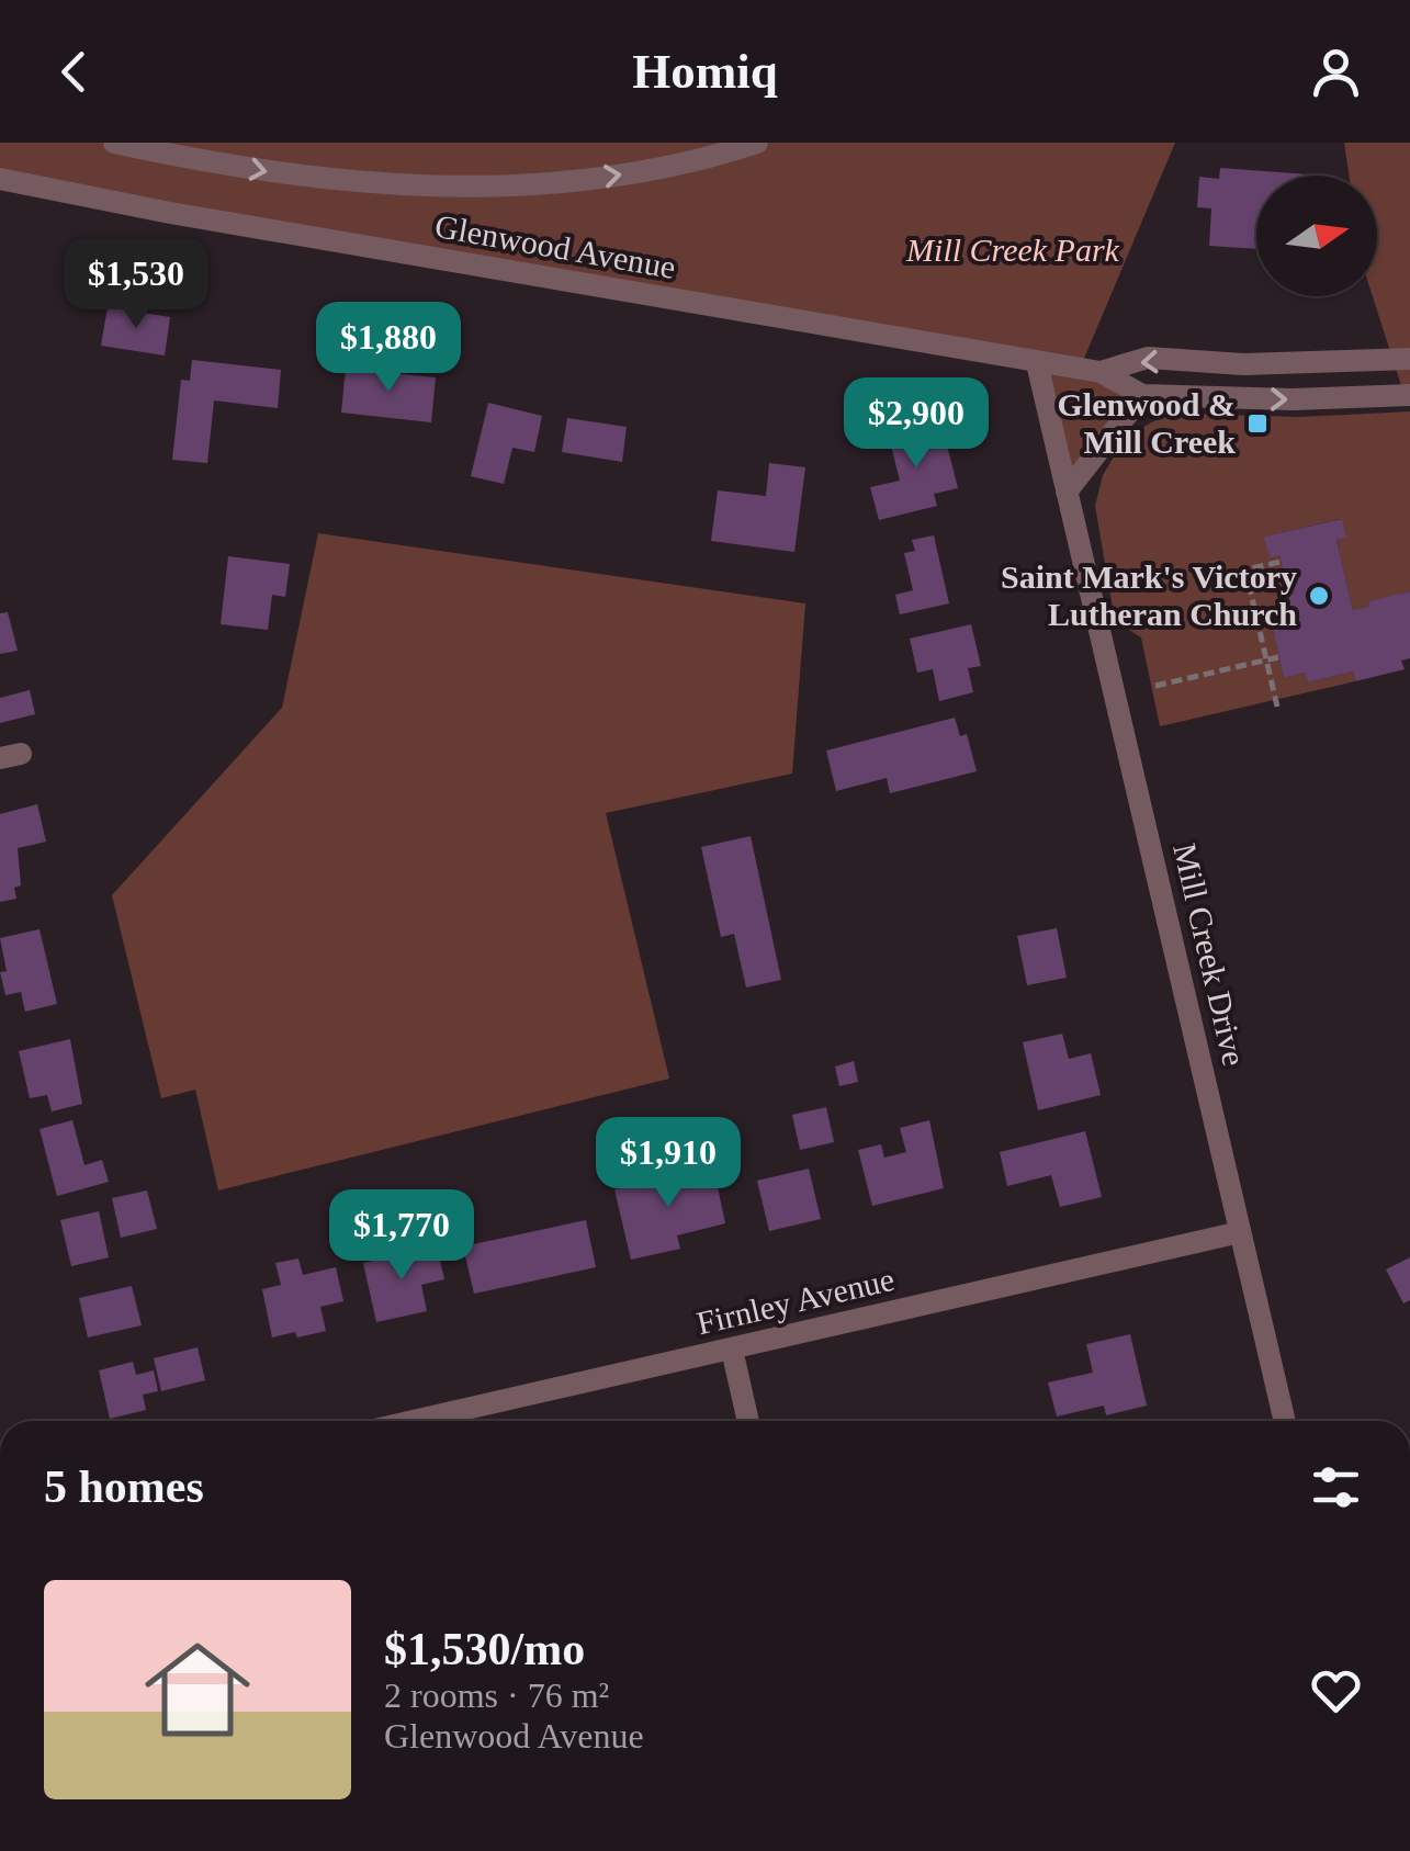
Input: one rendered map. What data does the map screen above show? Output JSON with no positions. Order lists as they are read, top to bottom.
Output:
{
  "streets": {
    "street": ["Glenwood Avenue", "Mill Creek Drive", "Firnley Avenue"]
  },
  "crossings": [
    ["Glenwood Avenue", "Mill Creek Drive"],
    ["Mill Creek Drive", "Firnley Avenue"]
  ],
  "parks": ["Mill Creek Park"],
  "places": {
    "transit": ["Glenwood & Mill Creek"],
    "other": ["Saint Mark's Victory Lutheran Church"]
  },
  "north": "right",
  "page": {
    "header": "Homiq",
    "price": [
      "$1,530",
      "$1,880",
      "$2,900",
      "$1,910",
      "$1,770"
    ],
    "heading": "5 homes",
    "list": [
      {
        "name": "$1,530/mo",
        "note": "2 rooms · 76 m² · Glenwood Avenue"
      }
    ]
  }
}
